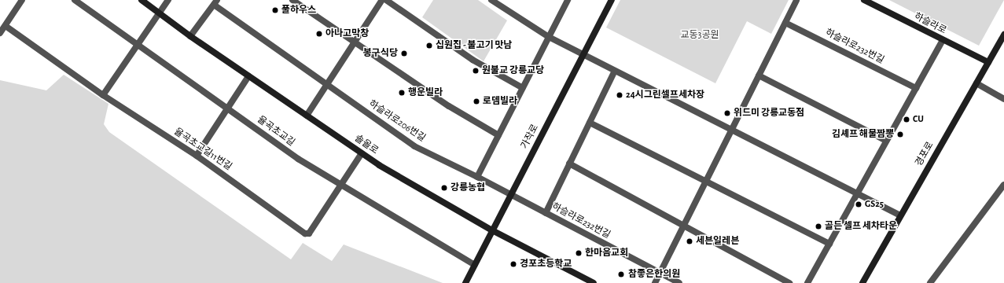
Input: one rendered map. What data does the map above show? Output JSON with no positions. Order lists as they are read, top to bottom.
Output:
{
  "streets": {
    "street": [
      "하슬라로",
      "하슬라로232번길",
      "하슬라로206번길",
      "율곡초교길",
      "가작로",
      "솔올로",
      "율곡초교길11번길",
      "경포로"
    ]
  },
  "crossings": [
    ["하슬라로", "경포로"],
    ["하슬라로232번길", "하슬라로206번길"],
    ["하슬라로232번길", "가작로"],
    ["하슬라로206번길", "가작로"],
    ["율곡초교길", "가작로"],
    ["율곡초교길", "율곡초교길11번길"],
    ["가작로", "솔올로"],
    ["솔올로", "율곡초교길11번길"]
  ],
  "parks": ["교동3공원"],
  "places": [
    "풀하우스",
    "아나고막창",
    "십원집 - 불고기 맛남",
    "봉구식당",
    "원불교 강릉교당",
    "행운빌라",
    "24시그린셀프세차장",
    "로뎀빌라",
    "위드미 강릉교동점",
    "CU",
    "김셰프 해물짬뽕",
    "강릉농협",
    "GS25",
    "골든 셀프 세차타운",
    "세븐일레븐",
    "한마음교회",
    "경포초등학교",
    "참좋은한의원"
  ]
}
